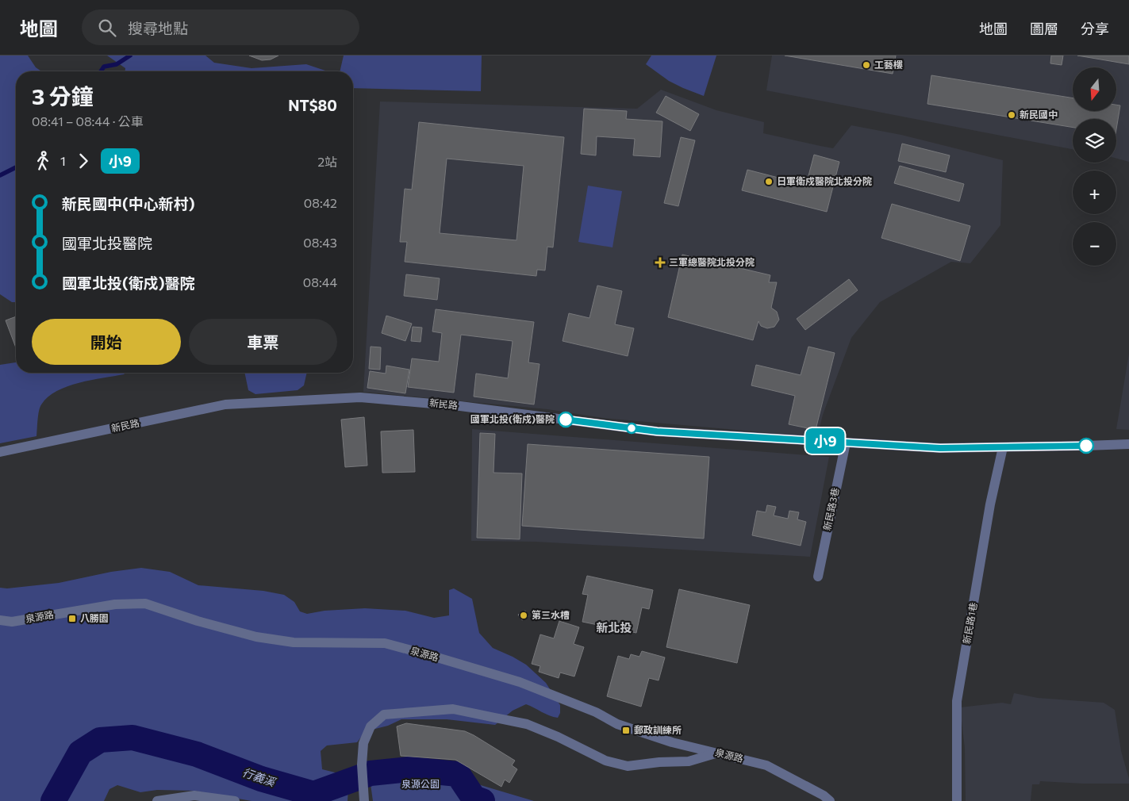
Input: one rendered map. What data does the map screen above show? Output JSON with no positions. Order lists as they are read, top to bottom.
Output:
{
  "streets": {
    "street": [
      "新民路",
      "新民路3巷",
      "泉源路",
      "新民路1巷"
    ]
  },
  "crossings": [
    ["新民路", "新民路3巷"],
    ["新民路", "新民路1巷"]
  ],
  "districts": ["新北投"],
  "water": ["行義溪"],
  "parks": ["泉源公園"],
  "places": {
    "other": [
      "工藝樓",
      "新民國中",
      "日軍衛戍醫院北投分院",
      "國軍北投(衛戍)醫院",
      "第三水槽"
    ],
    "health": ["三軍總醫院北投分院"],
    "transit": ["八勝園", "郵政訓練所"]
  },
  "lines": ["bus line 小9"],
  "north": "bottom",
  "page": {
    "header": "地圖",
    "search": "搜尋地點",
    "nav": ["地圖", "圖層", "分享"],
    "on_map": "小9",
    "map_buttons": ["+", "−"],
    "heading": ["3 分鐘", "08:41 – 08:44 · 公車", "NT$80"],
    "legs": ["1", "小9", "2站"],
    "list": [
      {
        "name": "新民國中(中心新村)",
        "value": "08:42"
      },
      {
        "name": "國軍北投醫院",
        "value": "08:43"
      },
      {
        "name": "國軍北投(衛戍)醫院",
        "value": "08:44"
      }
    ],
    "buttons": ["開始", "車票"]
  }
}
